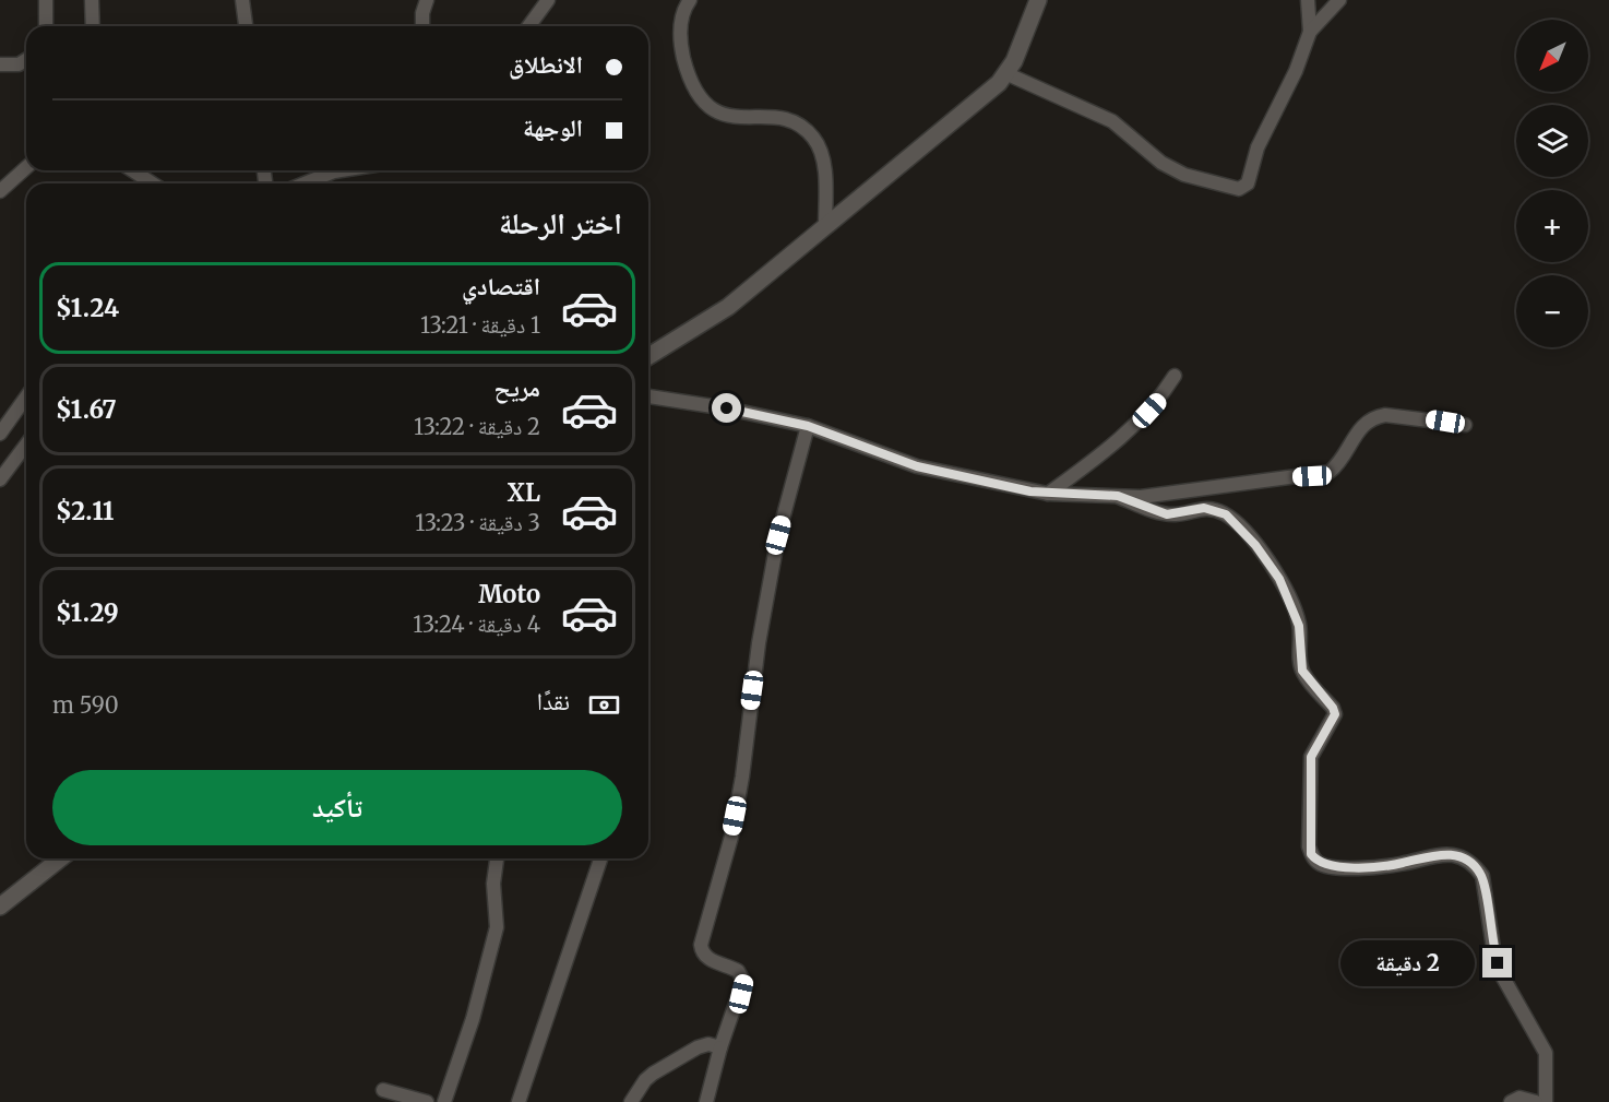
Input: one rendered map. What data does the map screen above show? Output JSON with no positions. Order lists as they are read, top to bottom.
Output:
{
  "north": "bottom left",
  "page": {
    "map_buttons": ["+", "−"],
    "banner": ["الانطلاق", "الوجهة"],
    "heading": "اختر الرحلة",
    "list": [
      {
        "name": "اقتصادي",
        "note": "1 دقيقة · 13:21",
        "value": "$1.24"
      },
      {
        "name": "مريح",
        "note": "2 دقيقة · 13:22",
        "value": "$1.67"
      },
      {
        "name": "XL",
        "note": "3 دقيقة · 13:23",
        "value": "$2.11"
      },
      {
        "name": "Moto",
        "note": "4 دقيقة · 13:24",
        "value": "$1.29"
      }
    ],
    "pay": ["نقدًا", "590 m"],
    "buttons": "تأكيد",
    "bubble": "2 دقيقة"
  }
}
